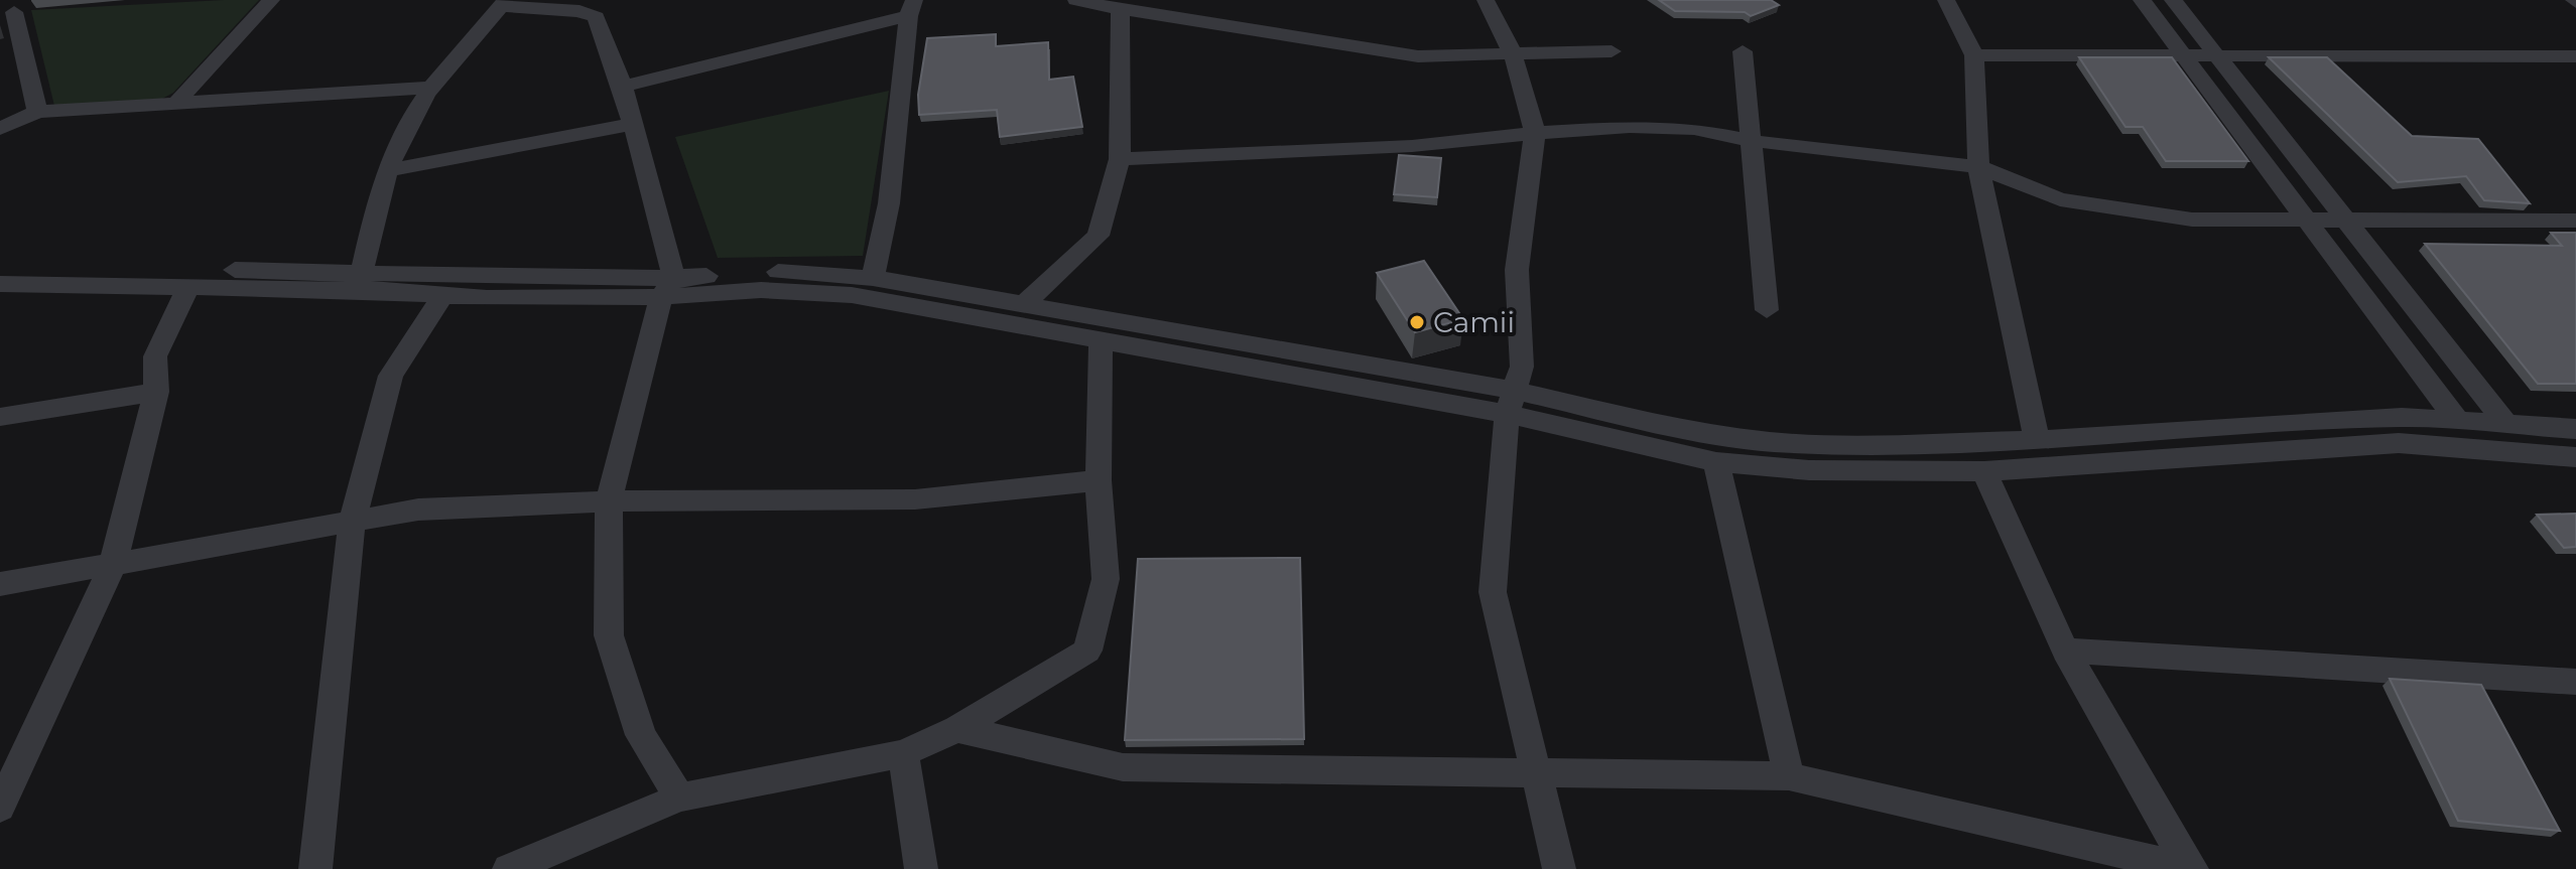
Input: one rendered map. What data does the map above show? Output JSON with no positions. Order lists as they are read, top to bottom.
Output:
{
  "places": ["Camii"]
}
